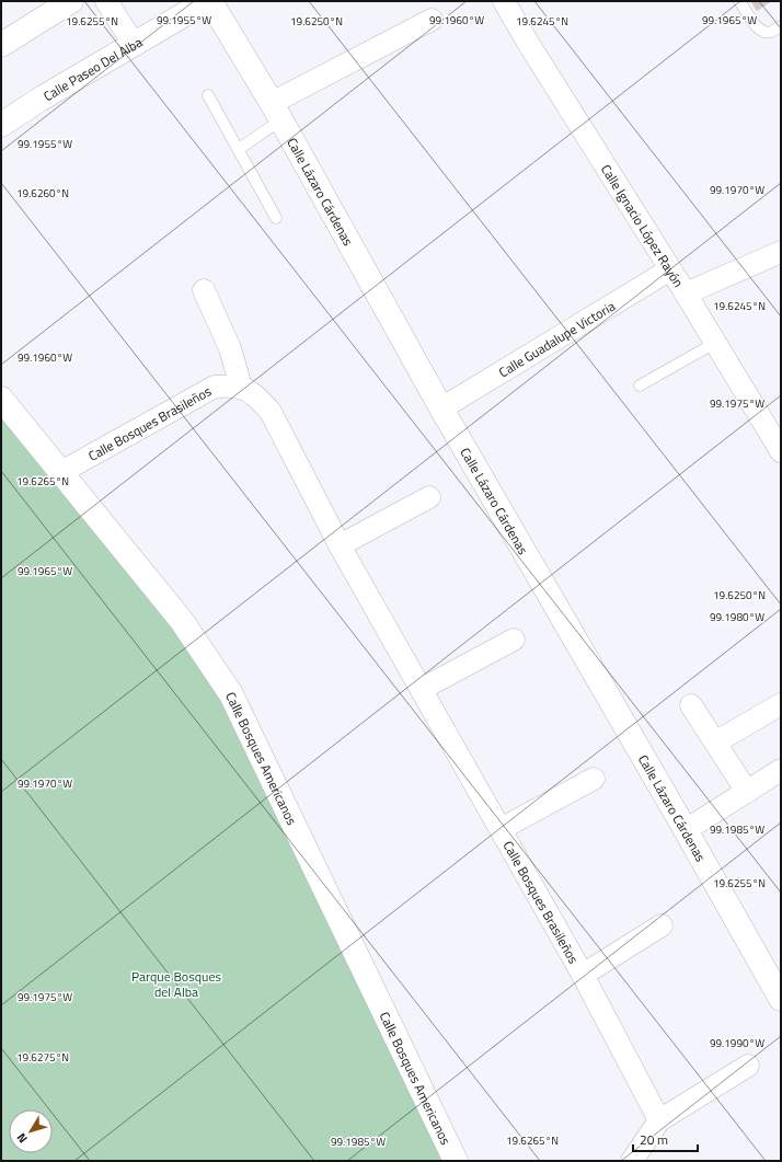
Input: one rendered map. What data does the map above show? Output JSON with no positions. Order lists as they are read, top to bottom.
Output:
{
  "streets": {
    "main road": ["Calle Paseo Del Alba", "Calle Lázaro Cárdenas", "Calle Bosques Americanos"],
    "street": ["Calle Ignacio López Rayón", "Calle Guadalupe Victoria", "Calle Bosques Brasileños"]
  },
  "crossings": [
    ["Calle Paseo Del Alba", "Calle Lázaro Cárdenas"],
    ["Calle Lázaro Cárdenas", "Calle Guadalupe Victoria"],
    ["Calle Ignacio López Rayón", "Calle Guadalupe Victoria"],
    ["Calle Bosques Brasileños", "Calle Bosques Americanos"]
  ],
  "parks": ["Parque Bosques del Alba"],
  "scale_bar": "20 m",
  "north": "bottom left",
  "coordinates": [
    "99.1955°W",
    "99.1960°W",
    "99.1965°W",
    "19.6255°N",
    "19.6250°N",
    "19.6245°N",
    "99.1970°W",
    "19.6260°N",
    "99.1975°W",
    "19.6265°N",
    "99.1980°W",
    "99.1985°W",
    "99.1990°W",
    "19.6275°N"
  ]
}
